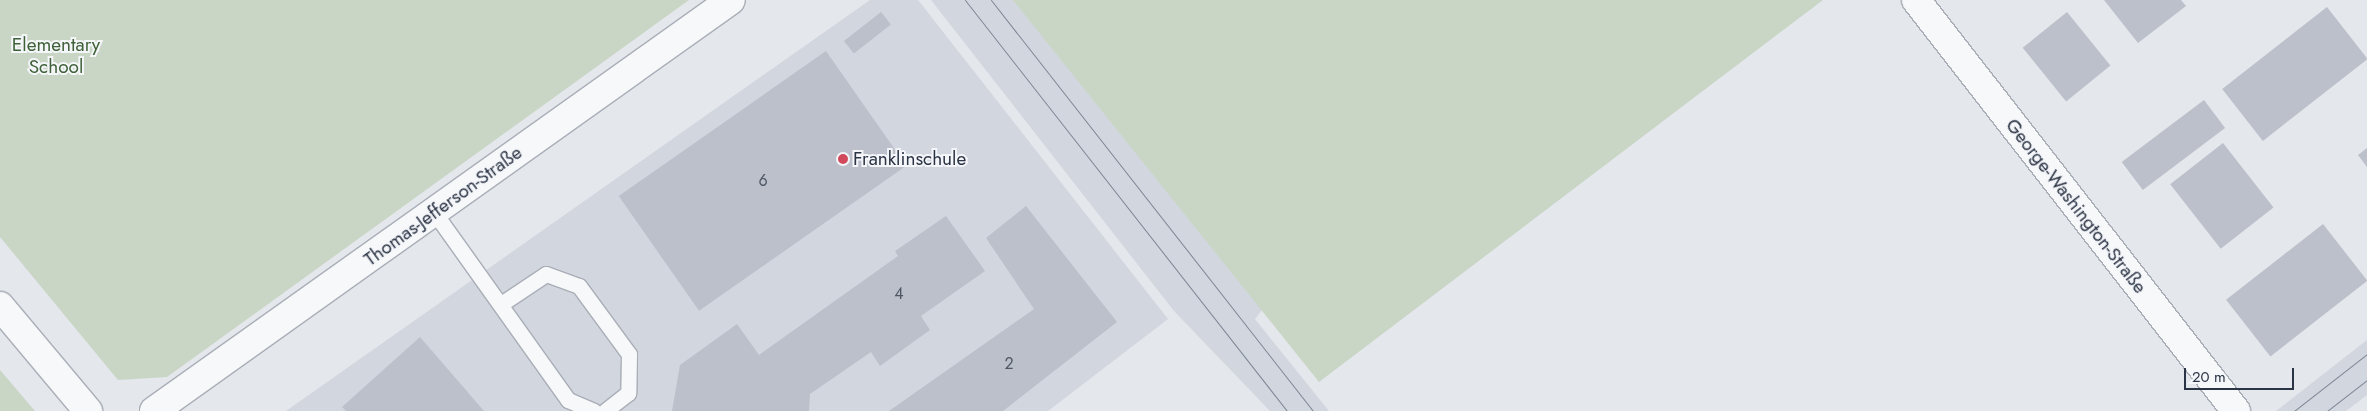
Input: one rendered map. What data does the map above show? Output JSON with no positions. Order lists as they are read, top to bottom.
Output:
{
  "streets": {
    "street": ["Thomas-Jefferson-Straße", "George-Washington-Straße"]
  },
  "parks": ["Elementary School"],
  "places": ["Franklinschule"],
  "house_numbers": ["6", "4", "2"],
  "scale_bar": "20 m"
}
